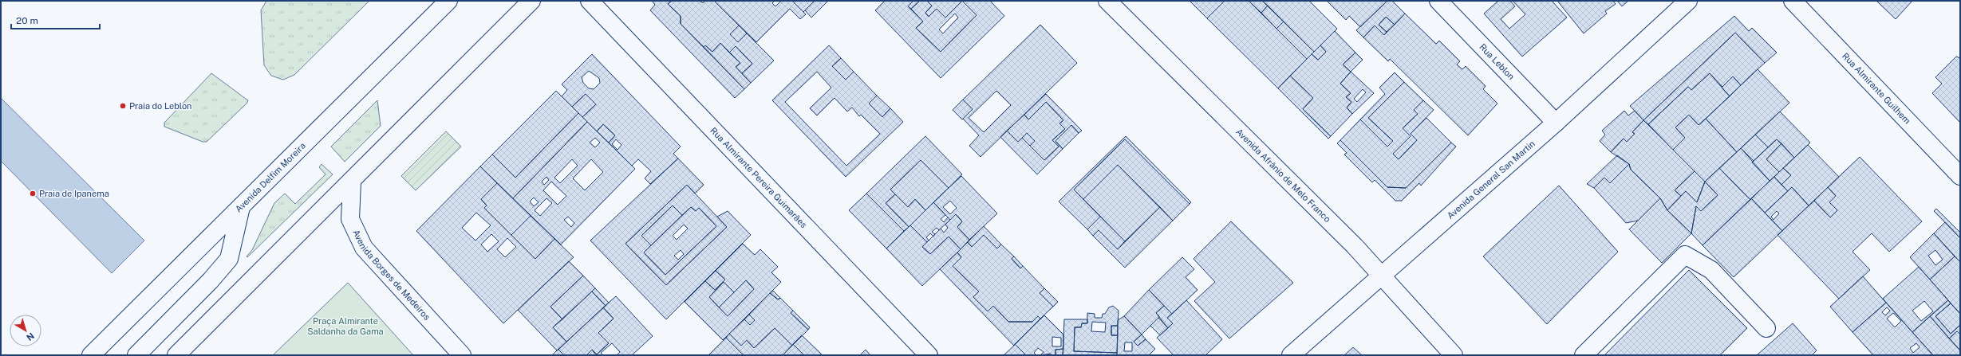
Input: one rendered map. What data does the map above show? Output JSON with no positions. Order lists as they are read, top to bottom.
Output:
{
  "streets": {
    "main road": [
      "Rua Leblon",
      "Rua Almirante Guilhem",
      "Avenida Afrânio de Melo Franco",
      "Avenida Delfim Moreira",
      "Rua Almirante Pereira Guimarães",
      "Avenida General San Martin",
      "Avenida Borges de Medeiros"
    ]
  },
  "crossings": [
    ["Rua Leblon", "Avenida General San Martin"],
    ["Avenida Afrânio de Melo Franco", "Avenida General San Martin"]
  ],
  "parks": ["Praça Almirante Saldanha da Gama"],
  "places": ["Praia do Leblon", "Praia de Ipanema"],
  "scale_bar": "20 m",
  "north": "bottom right"
}
